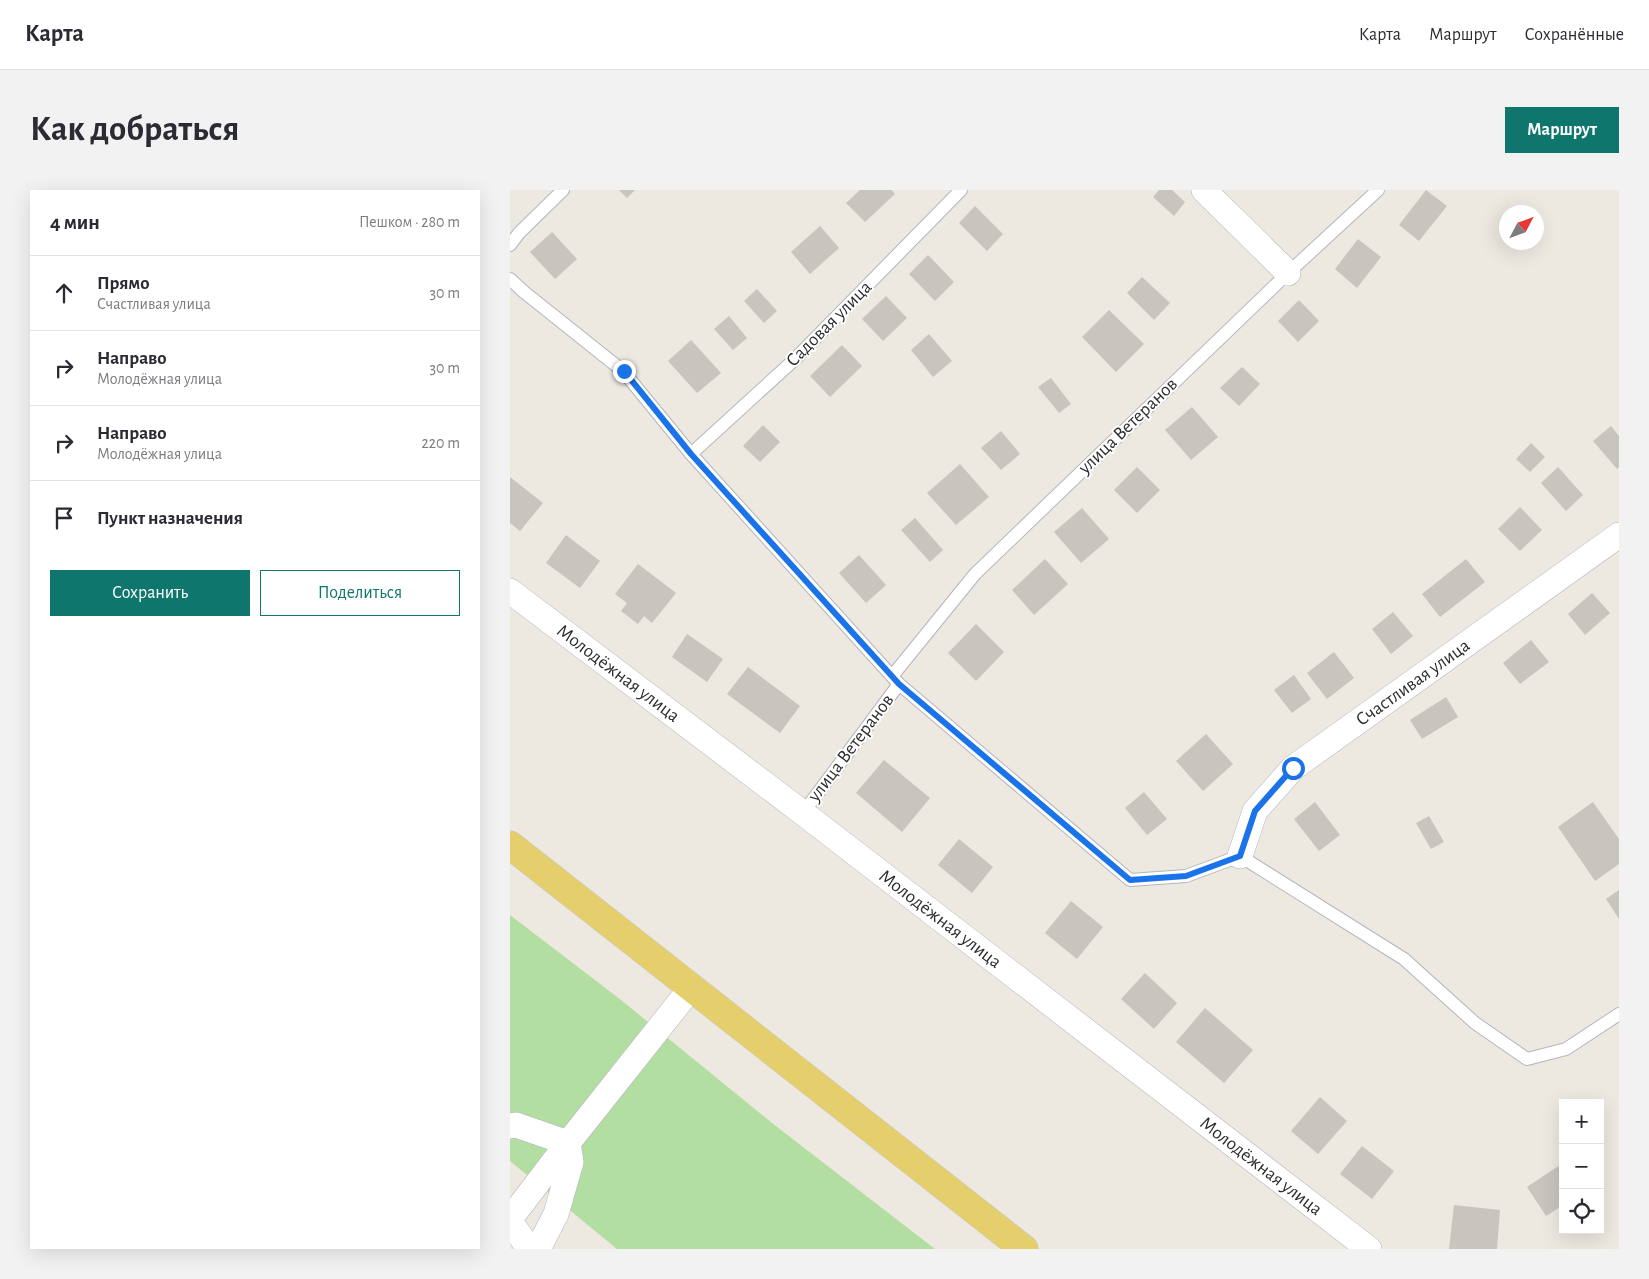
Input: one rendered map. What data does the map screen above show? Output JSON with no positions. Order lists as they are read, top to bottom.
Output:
{
  "streets": {
    "street": ["Молодёжная улица", "Счастливая улица"],
    "lane": ["Садовая улица", "улица Ветеранов"]
  },
  "crossings": [
    ["улица Ветеранов", "Молодёжная улица"]
  ],
  "north": "top right",
  "page": {
    "header": "Карта",
    "nav": ["Карта", "Маршрут", "Сохранённые"],
    "buttons": [
      "Маршрут",
      ["Сохранить", "Поделиться"]
    ],
    "title": "Как добраться",
    "heading": ["4 мин", "Пешком · 280 m"],
    "list": [
      ["Прямо", "Счастливая улица", "30 m"],
      ["Направо", "Молодёжная улица", "30 m"],
      ["Направо", "Молодёжная улица", "220 m"],
      "Пункт назначения"
    ],
    "map_buttons": ["+", "−"]
  }
}
